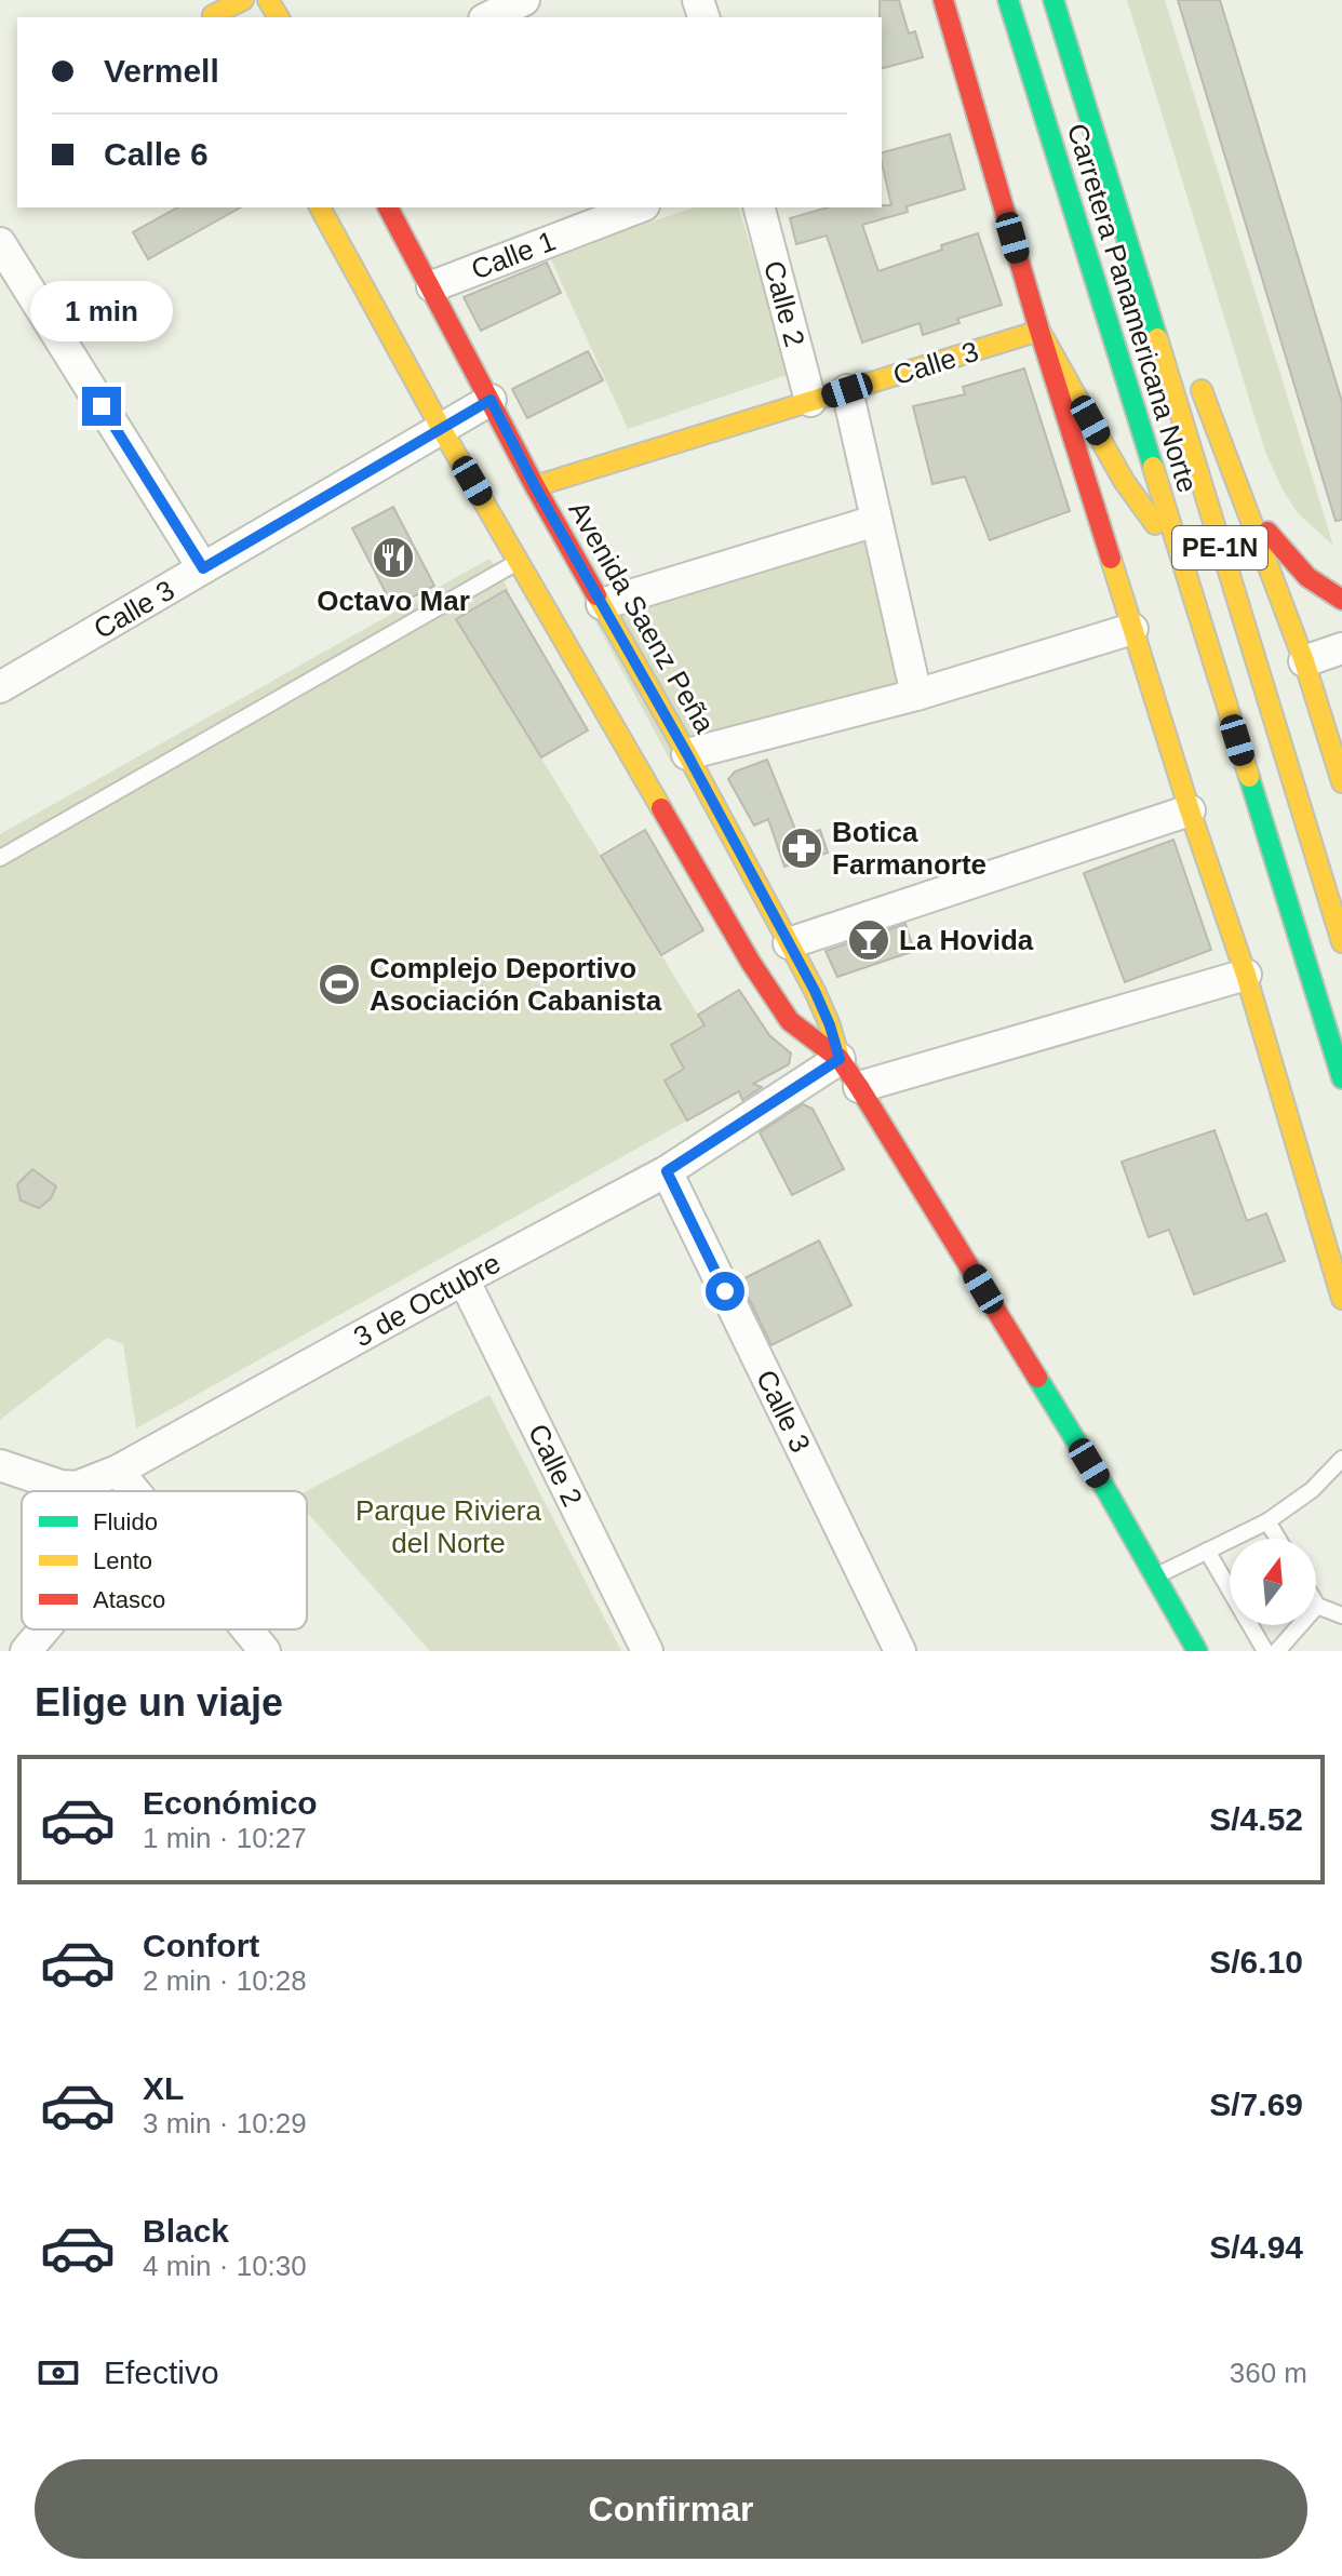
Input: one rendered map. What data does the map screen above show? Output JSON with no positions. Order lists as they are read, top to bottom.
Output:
{
  "streets": {
    "main road": [
      "Carretera Panamericana Norte",
      "Calle 3",
      "PE-1N",
      "Avenida Saenz Peña"
    ],
    "street": ["Calle 1", "Calle 2", "3 de Octubre"]
  },
  "crossings": [
    ["Calle 1", "Avenida Saenz Peña"],
    ["Calle 2", "Calle 3"],
    ["Calle 2", "3 de Octubre"],
    ["Calle 3", "Avenida Saenz Peña"],
    ["Calle 3", "3 de Octubre"],
    ["Avenida Saenz Peña", "3 de Octubre"]
  ],
  "parks": ["Parque Riviera del Norte"],
  "places": {
    "restaurant": ["Octavo Mar"],
    "pharmacy": ["Botica Farmanorte"],
    "bar": ["La Hovida"],
    "sports": ["Complejo Deportivo Asociación Cabanista"]
  },
  "legend": ["Fluido", "Lento", "Atasco"],
  "north": "top",
  "page": {
    "banner": ["Vermell", "Calle 6"],
    "bubble": "1 min",
    "heading": "Elige un viaje",
    "list": [
      {
        "name": "Económico",
        "note": "1 min · 10:27",
        "value": "S/4.52"
      },
      {
        "name": "Confort",
        "note": "2 min · 10:28",
        "value": "S/6.10"
      },
      {
        "name": "XL",
        "note": "3 min · 10:29",
        "value": "S/7.69"
      },
      {
        "name": "Black",
        "note": "4 min · 10:30",
        "value": "S/4.94"
      }
    ],
    "pay": ["Efectivo", "360 m"],
    "buttons": "Confirmar"
  }
}
